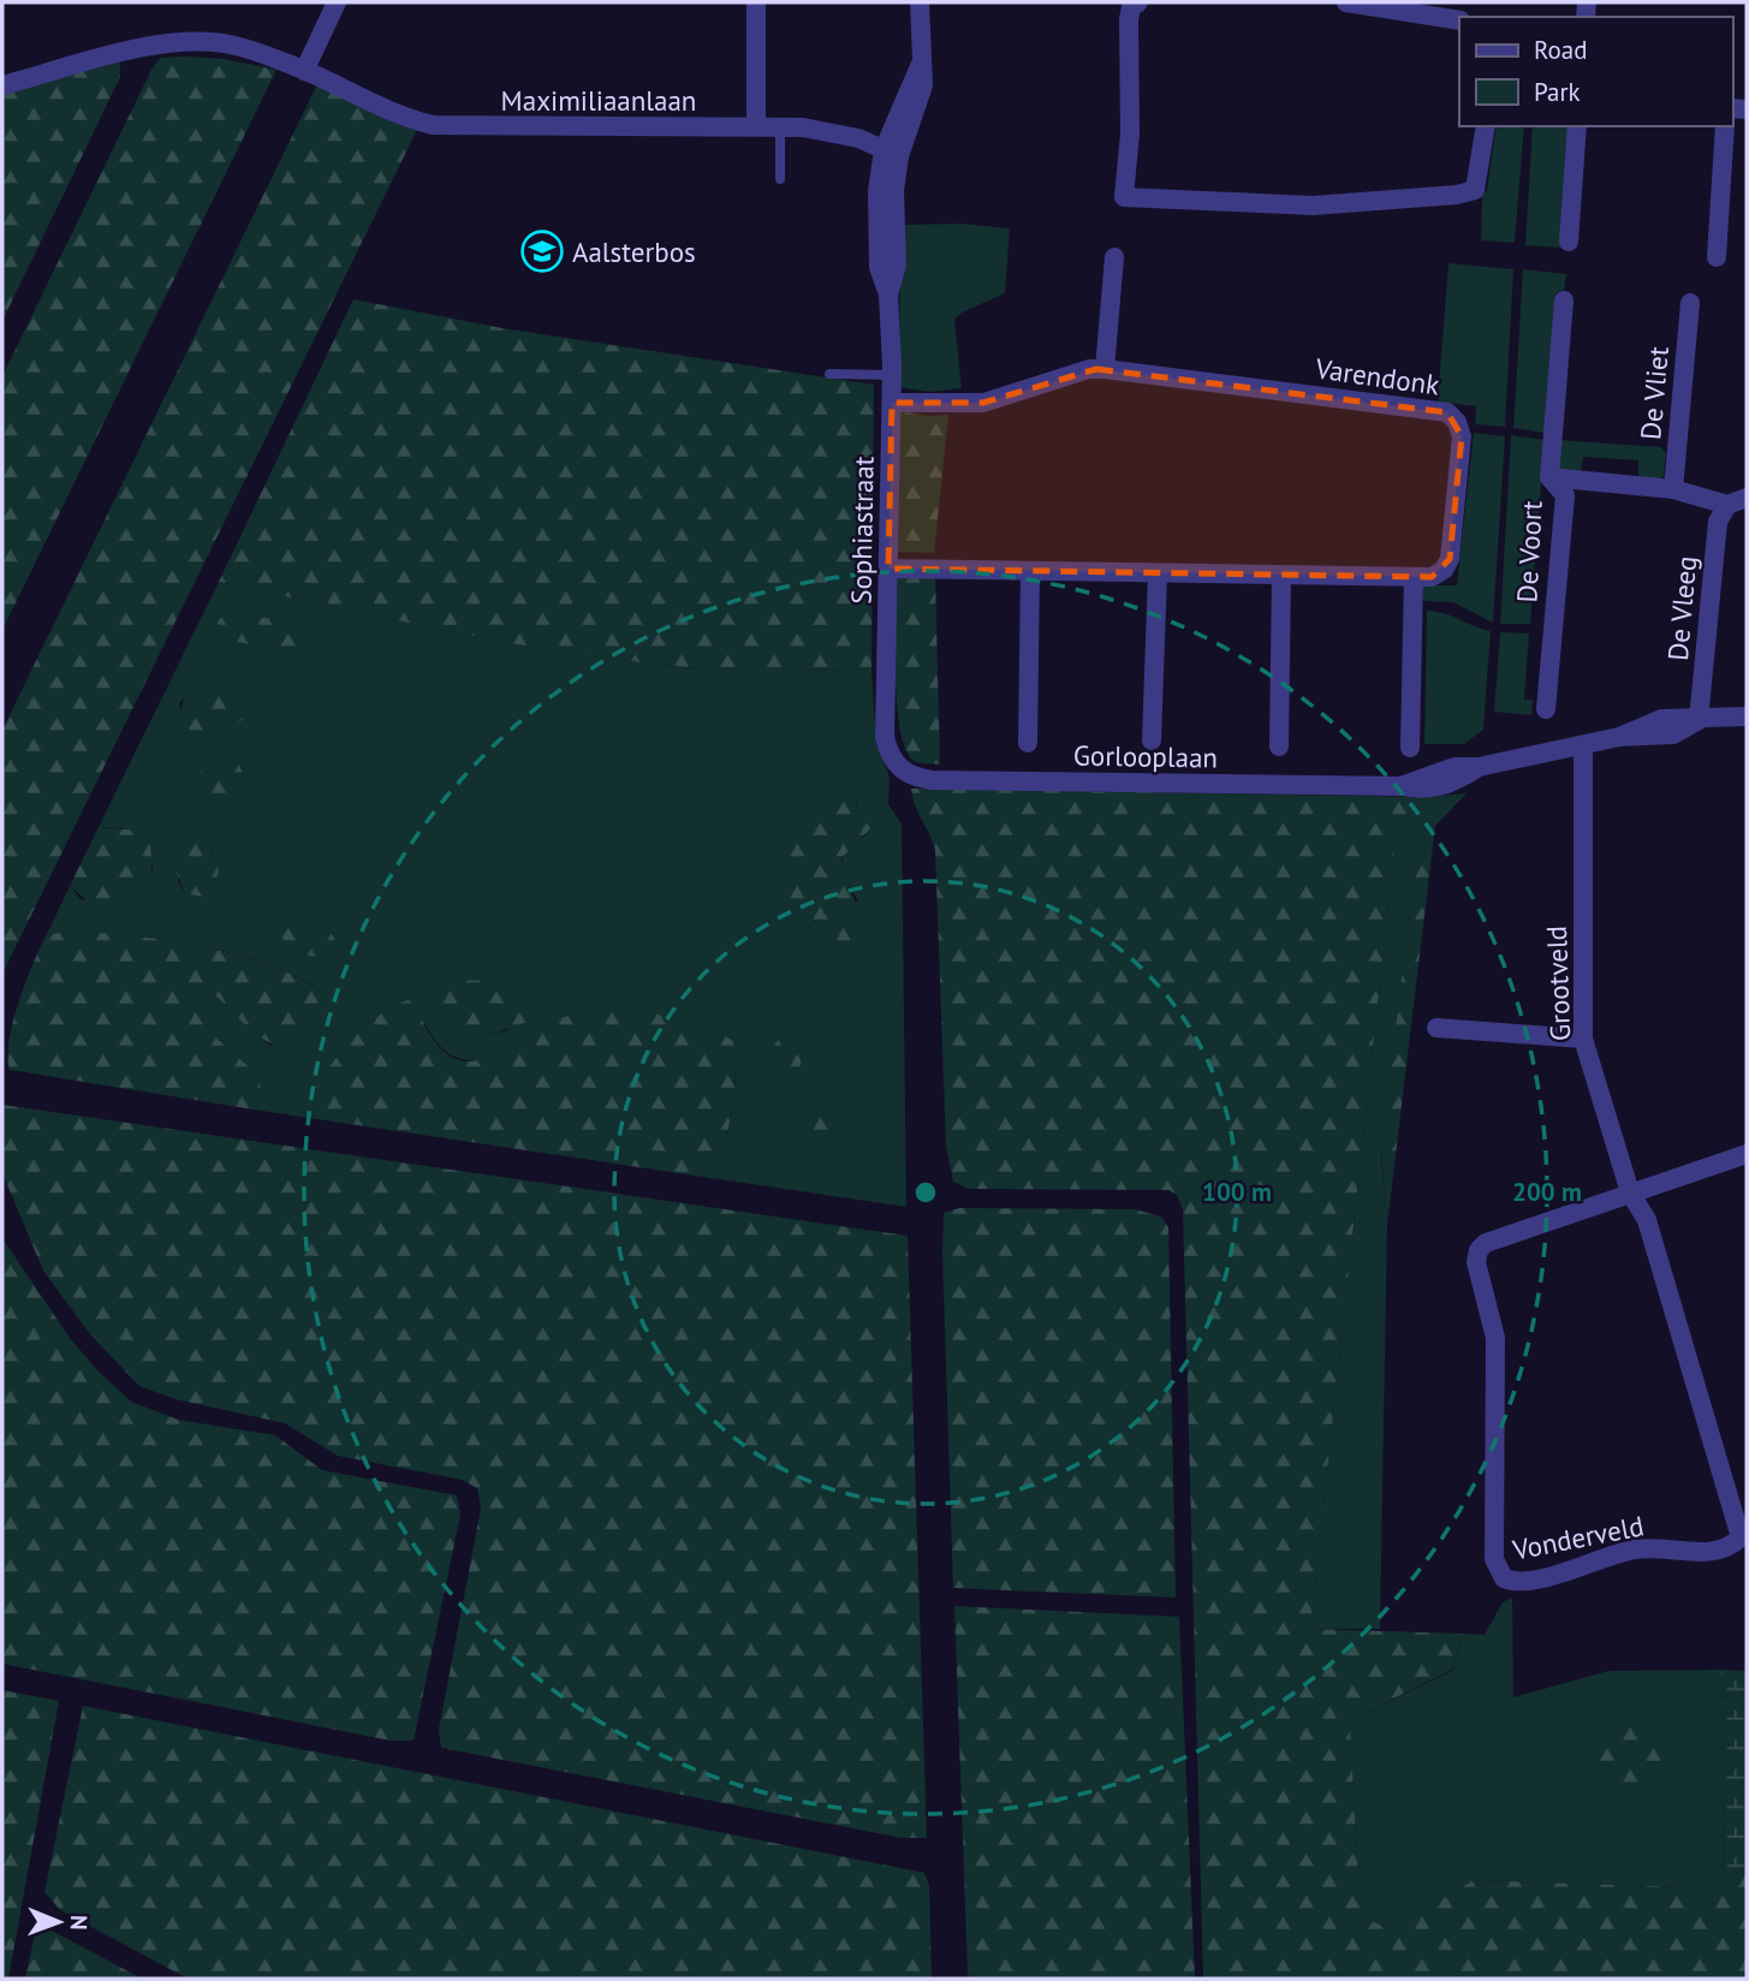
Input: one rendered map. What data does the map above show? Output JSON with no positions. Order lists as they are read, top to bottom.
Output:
{
  "streets": {
    "street": [
      "Maximiliaanlaan",
      "Varendonk",
      "De Vliet",
      "Sophiastraat",
      "De Voort",
      "De Vleeg",
      "Gorlooplaan",
      "Grootveld",
      "Vonderveld"
    ]
  },
  "crossings": [
    ["Maximiliaanlaan", "Sophiastraat"],
    ["Varendonk", "Sophiastraat"],
    ["Sophiastraat", "Gorlooplaan"],
    ["De Vleeg", "Gorlooplaan"],
    ["Gorlooplaan", "Grootveld"],
    ["Grootveld", "Vonderveld"]
  ],
  "places": {
    "school or university": ["Aalsterbos"]
  },
  "legend": ["Road", "Park"],
  "north": "right",
  "rings": ["100 m", "200 m"]
}
